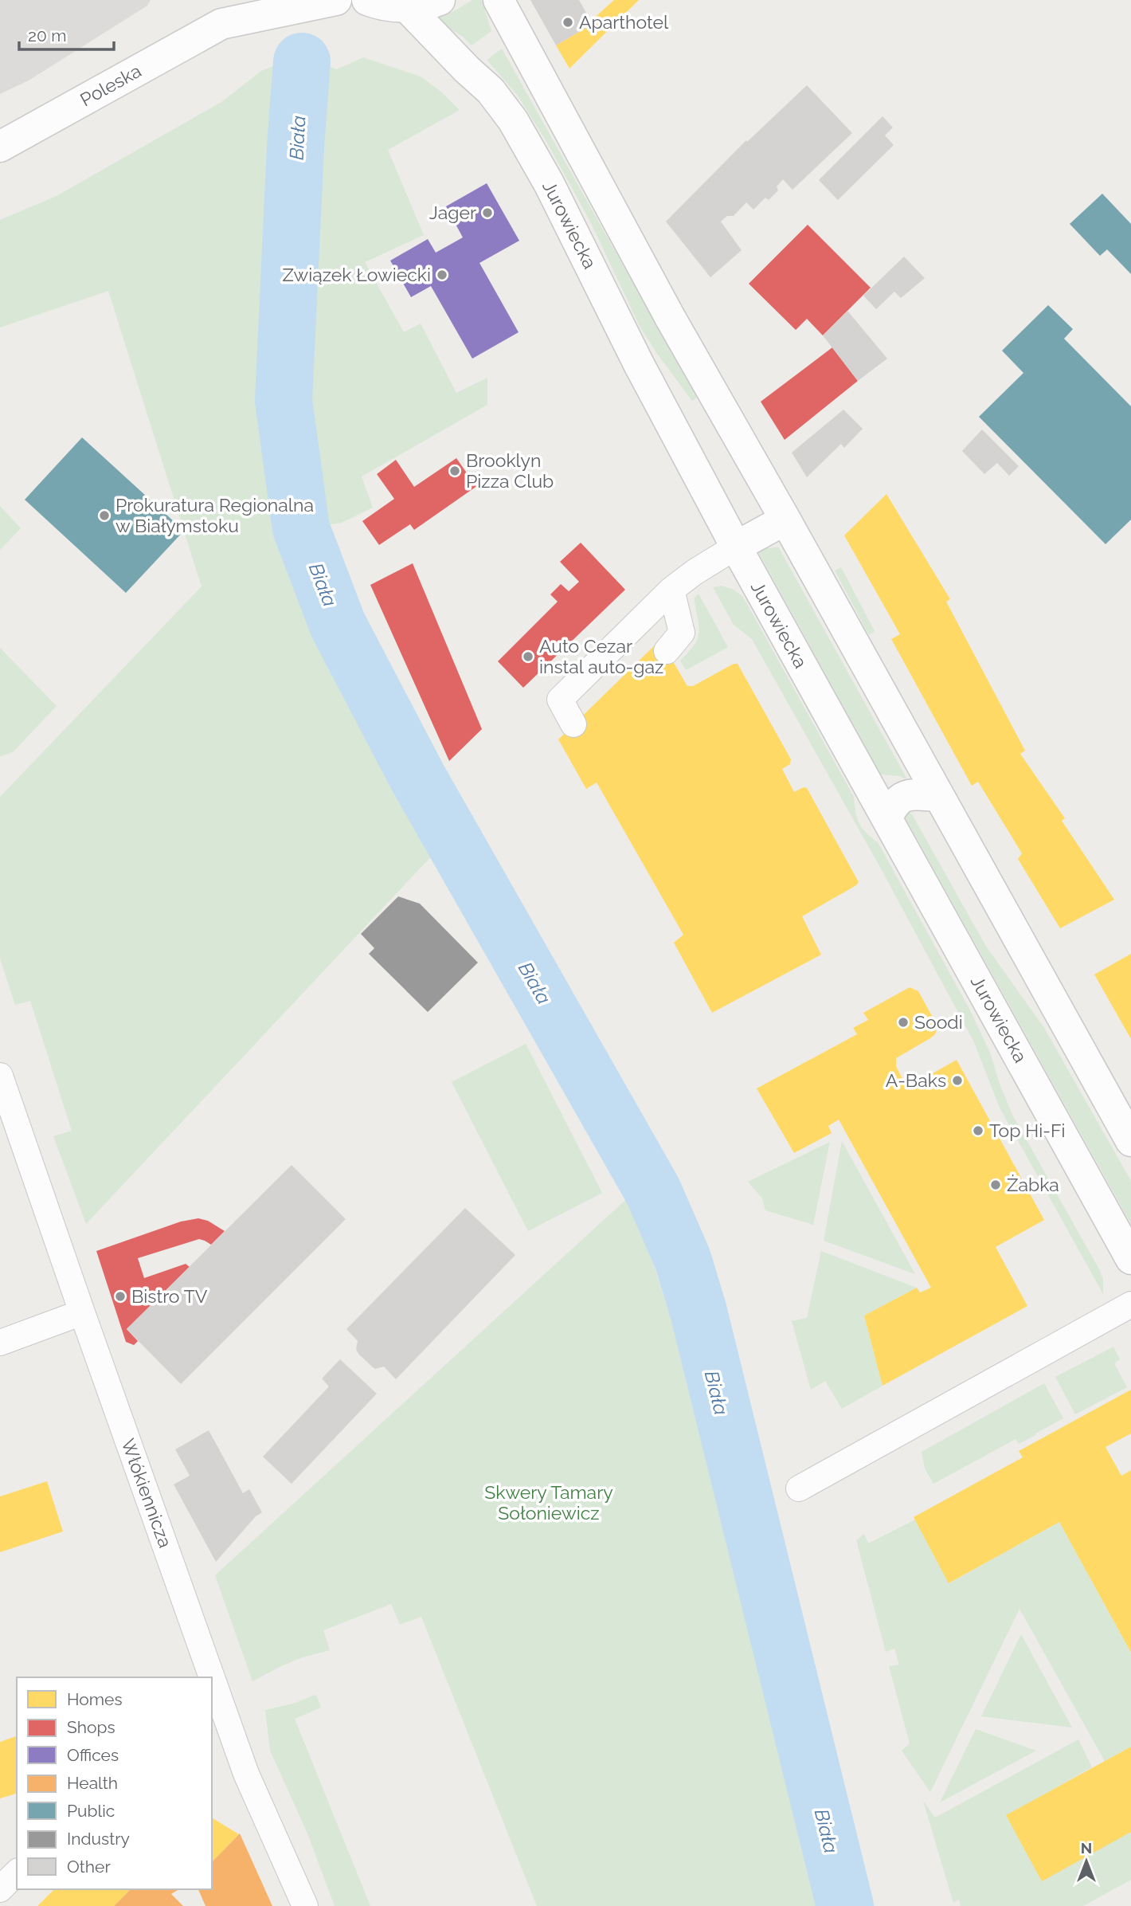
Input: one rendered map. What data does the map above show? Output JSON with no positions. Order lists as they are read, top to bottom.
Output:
{
  "streets": {
    "street": ["Poleska", "Jurowiecka", "Włókiennicza"]
  },
  "water": ["Biała"],
  "parks": ["Skwery Tamary Sołoniewicz"],
  "places": [
    "Aparthotel",
    "Jager",
    "Związek Łowiecki",
    "Brooklyn Pizza Club",
    "Prokuratura Regionalna w Białymstoku",
    "Auto Cezar instal auto-gaz",
    "Soodi",
    "A-Baks",
    "Top Hi-Fi",
    "Żabka",
    "Bistro TV"
  ],
  "legend": [
    "Homes",
    "Shops",
    "Offices",
    "Health",
    "Public",
    "Industry",
    "Other"
  ],
  "scale_bar": "20 m",
  "north": "top"
}
